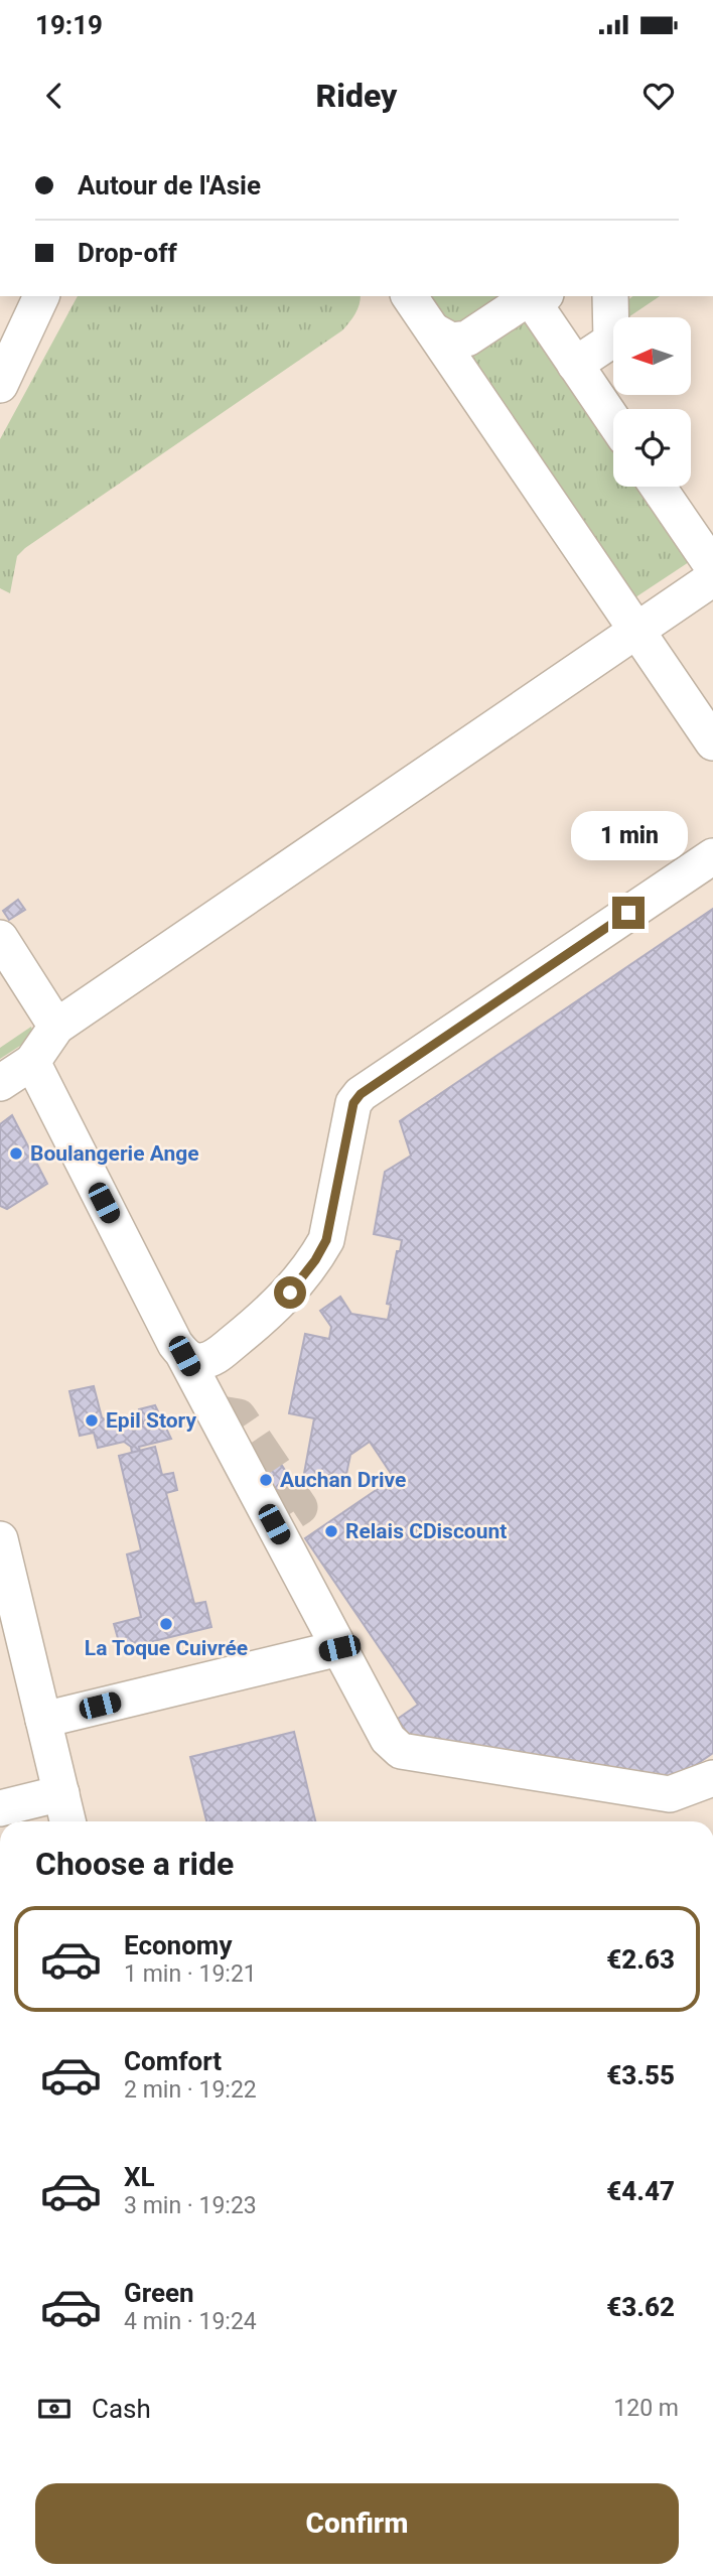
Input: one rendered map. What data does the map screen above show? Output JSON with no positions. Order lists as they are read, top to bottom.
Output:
{
  "places": [
    "Boulangerie Ange",
    "Epil Story",
    "Auchan Drive",
    "Relais CDiscount",
    "La Toque Cuivrée"
  ],
  "north": "left",
  "page": {
    "status": "19:19",
    "header": "Ridey",
    "banner": ["Autour de l'Asie", "Drop-off"],
    "bubble": "1 min",
    "heading": "Choose a ride",
    "list": [
      {
        "name": "Economy",
        "note": "1 min · 19:21",
        "value": "€2.63"
      },
      {
        "name": "Comfort",
        "note": "2 min · 19:22",
        "value": "€3.55"
      },
      {
        "name": "XL",
        "note": "3 min · 19:23",
        "value": "€4.47"
      },
      {
        "name": "Green",
        "note": "4 min · 19:24",
        "value": "€3.62"
      }
    ],
    "pay": ["Cash", "120 m"],
    "buttons": "Confirm"
  }
}
